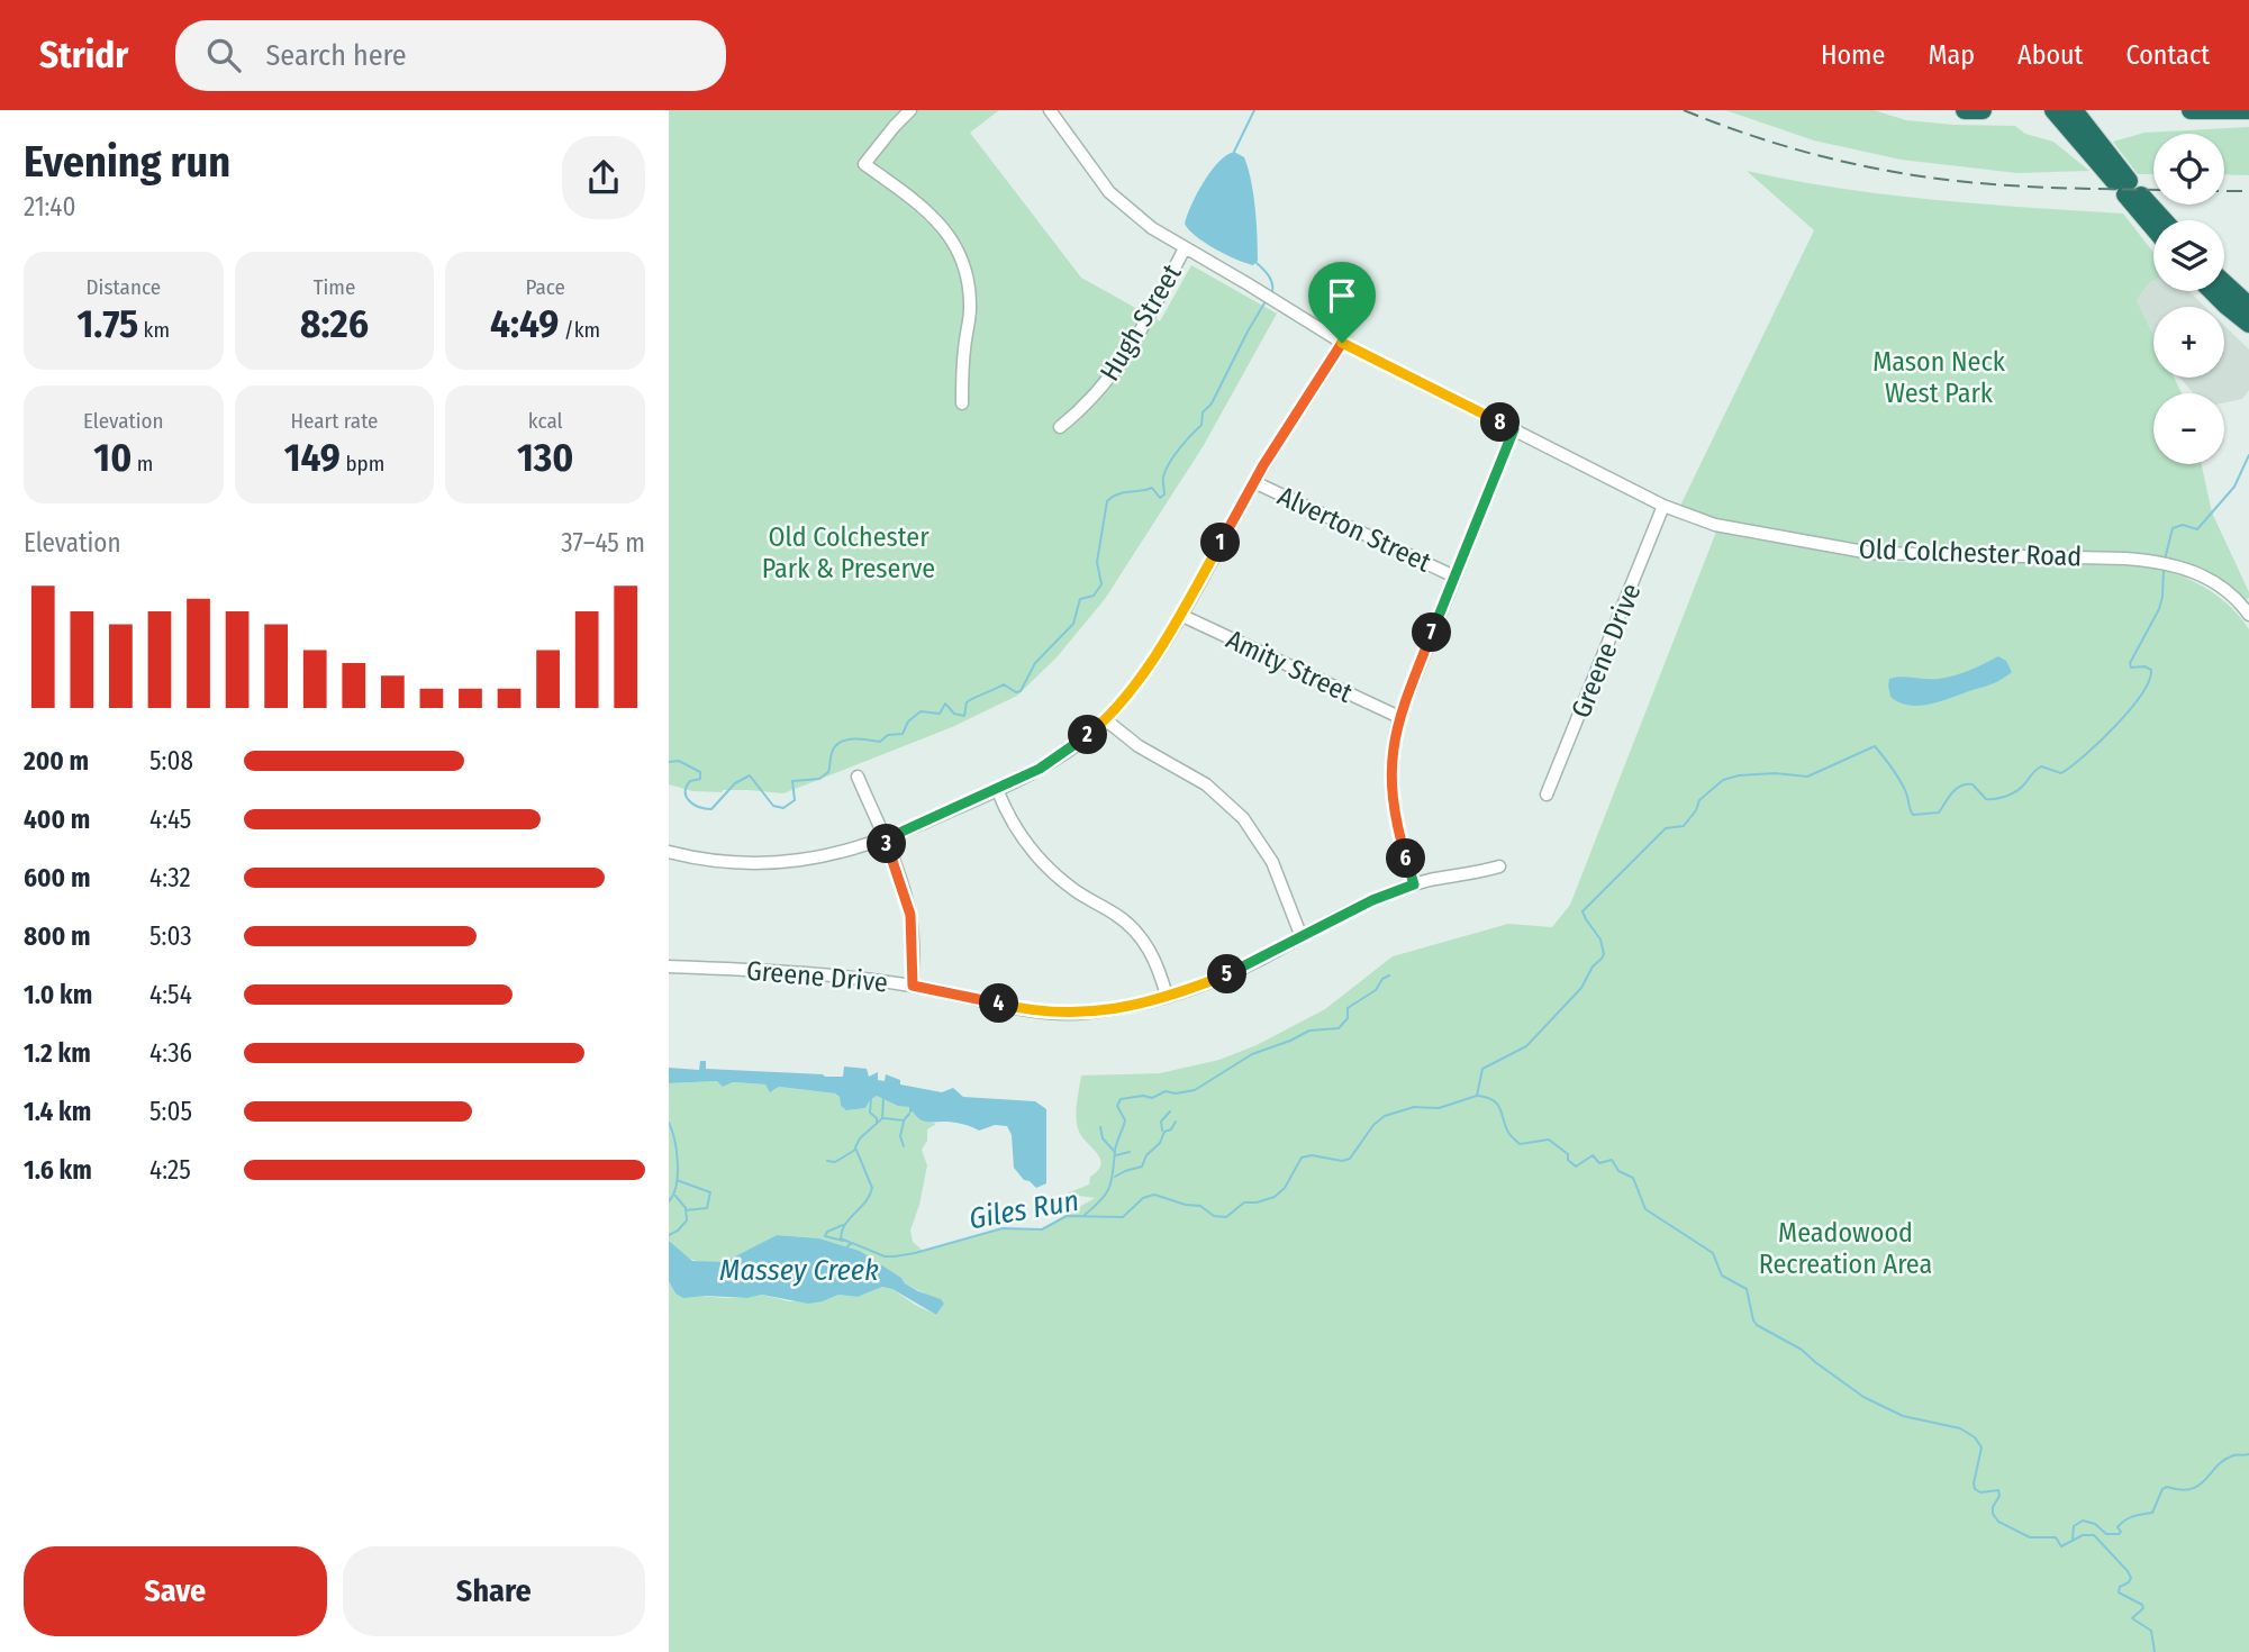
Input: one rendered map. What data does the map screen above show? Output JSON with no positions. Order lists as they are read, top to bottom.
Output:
{
  "streets": {
    "street": [
      "Hugh Street",
      "Alverton Street",
      "Old Colchester Road",
      "Greene Drive",
      "Amity Street"
    ]
  },
  "crossings": [
    ["Hugh Street", "Old Colchester Road"],
    ["Old Colchester Road", "Greene Drive"]
  ],
  "water": ["Giles Run", "Massey Creek"],
  "parks": ["Mason Neck West Park", "Old Colchester Park & Preserve", "Meadowood Recreation Area"],
  "page": {
    "header": "Stridr",
    "search": "Search here",
    "nav": [
      "Home",
      "Map",
      "About",
      "Contact"
    ],
    "heading": ["Evening run", "21:40"],
    "map_buttons": ["+", "−"],
    "stats": [
      ["Distance", "1.75 km"],
      ["Time", "8:26"],
      ["Pace", "4:49 /km"],
      ["Elevation", "10 m"],
      ["Heart rate", "149 bpm"],
      ["kcal", "130"]
    ],
    "pins": [
      "8",
      "1",
      "7",
      "2",
      "3",
      "6",
      "5",
      "4"
    ],
    "chart": ["Elevation", "37–45 m"],
    "list": [
      {
        "name": "200 m",
        "note": "5:08"
      },
      {
        "name": "400 m",
        "note": "4:45"
      },
      {
        "name": "600 m",
        "note": "4:32"
      },
      {
        "name": "800 m",
        "note": "5:03"
      },
      {
        "name": "1.0 km",
        "note": "4:54"
      },
      {
        "name": "1.2 km",
        "note": "4:36"
      },
      {
        "name": "1.4 km",
        "note": "5:05"
      },
      {
        "name": "1.6 km",
        "note": "4:25"
      }
    ],
    "buttons": ["Save", "Share"]
  }
}
